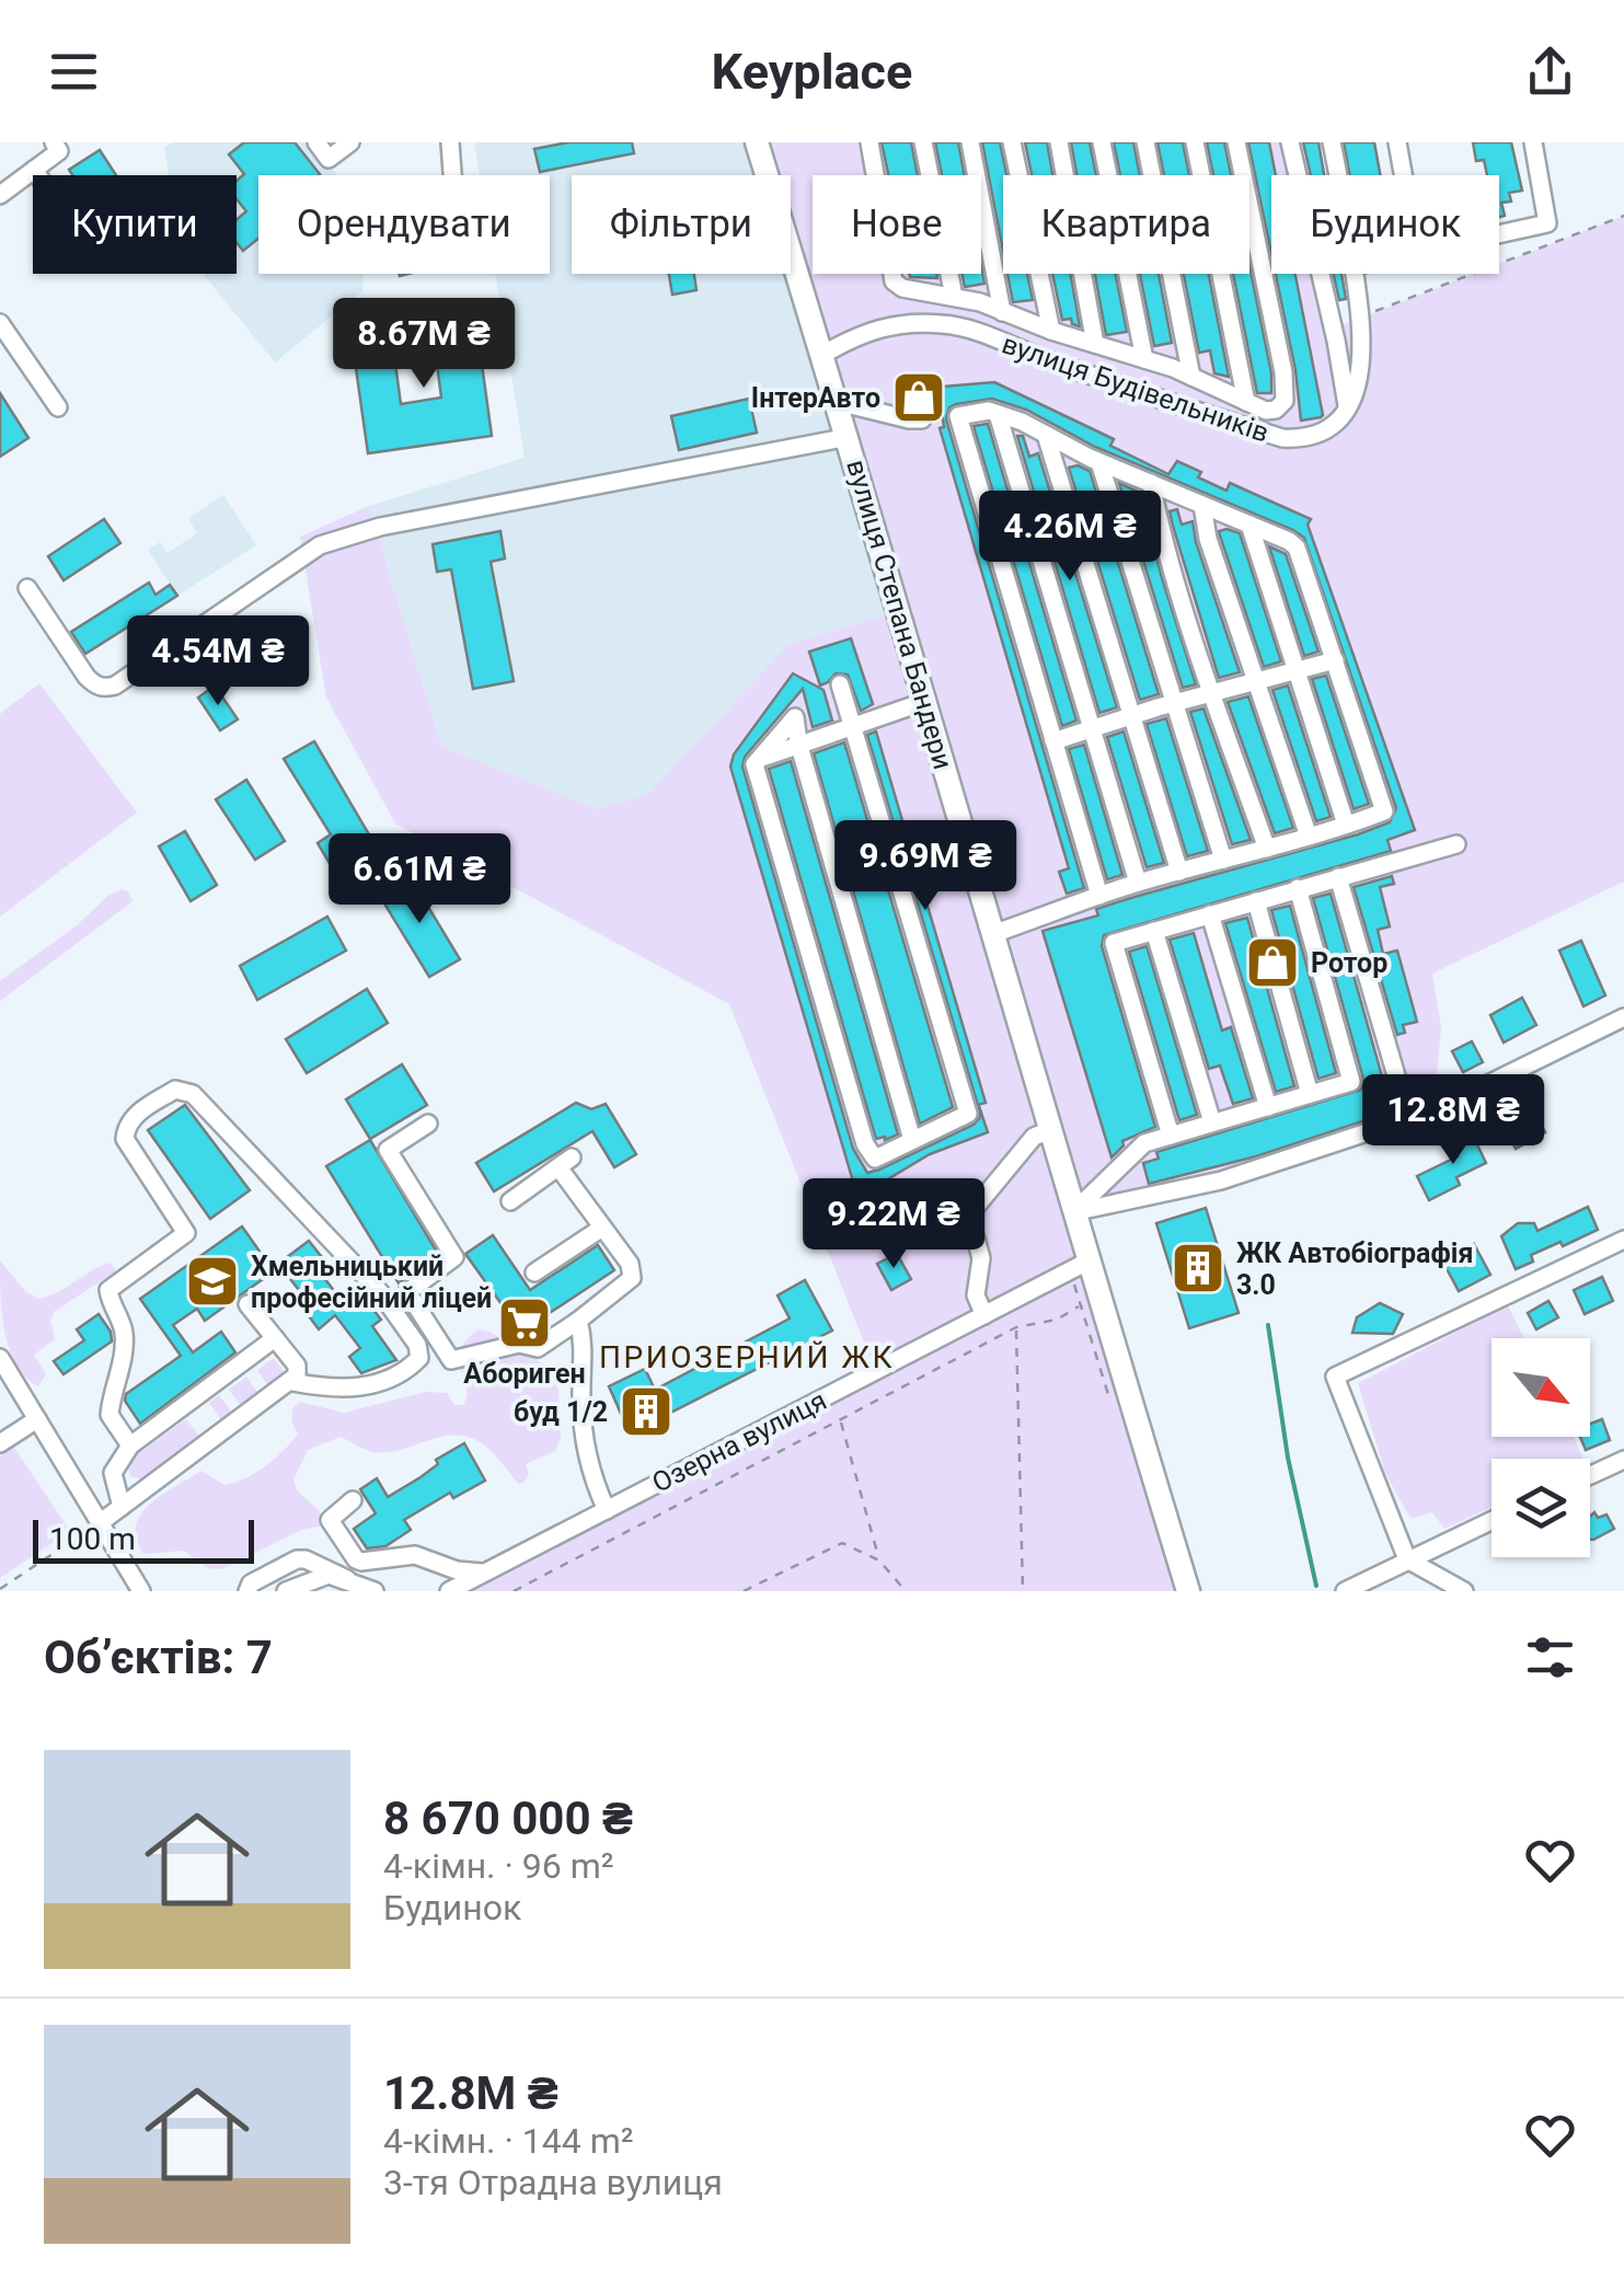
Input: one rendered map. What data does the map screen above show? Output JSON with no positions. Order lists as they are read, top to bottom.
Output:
{
  "streets": {
    "main road": ["вулиця Степана Бандери"],
    "street": ["вулиця Будівельників", "Озерна вулиця"]
  },
  "crossings": [
    ["вулиця Будівельників", "вулиця Степана Бандери"],
    ["вулиця Степана Бандери", "Озерна вулиця"]
  ],
  "districts": ["ПРИОЗЕРНИЙ ЖК"],
  "places": {
    "shop": ["ІнтерАвто", "Ротор"],
    "building": ["ЖК Автобіографія 3.0", "буд 1/2"],
    "school or university": ["Хмельницький професійний ліцей"],
    "supermarket": ["Абориген"]
  },
  "scale_bar": "100 m",
  "north": "bottom right",
  "page": {
    "header": "Keyplace",
    "chip": [
      "Купити",
      "Орендувати",
      "Фільтри",
      "Нове",
      "Квартира",
      "Будинок"
    ],
    "price": [
      "8.67M ₴",
      "4.26M ₴",
      "4.54M ₴",
      "9.69M ₴",
      "6.61M ₴",
      "12.8M ₴",
      "9.22M ₴"
    ],
    "scale": "100 m",
    "heading": "Об’єктів: 7",
    "list": [
      {
        "name": "8 670 000 ₴",
        "note": "4-кімн. · 96 m² · Будинок"
      },
      {
        "name": "12.8M ₴",
        "note": "4-кімн. · 144 m² · 3-тя Отрадна вулиця"
      }
    ]
  }
}
